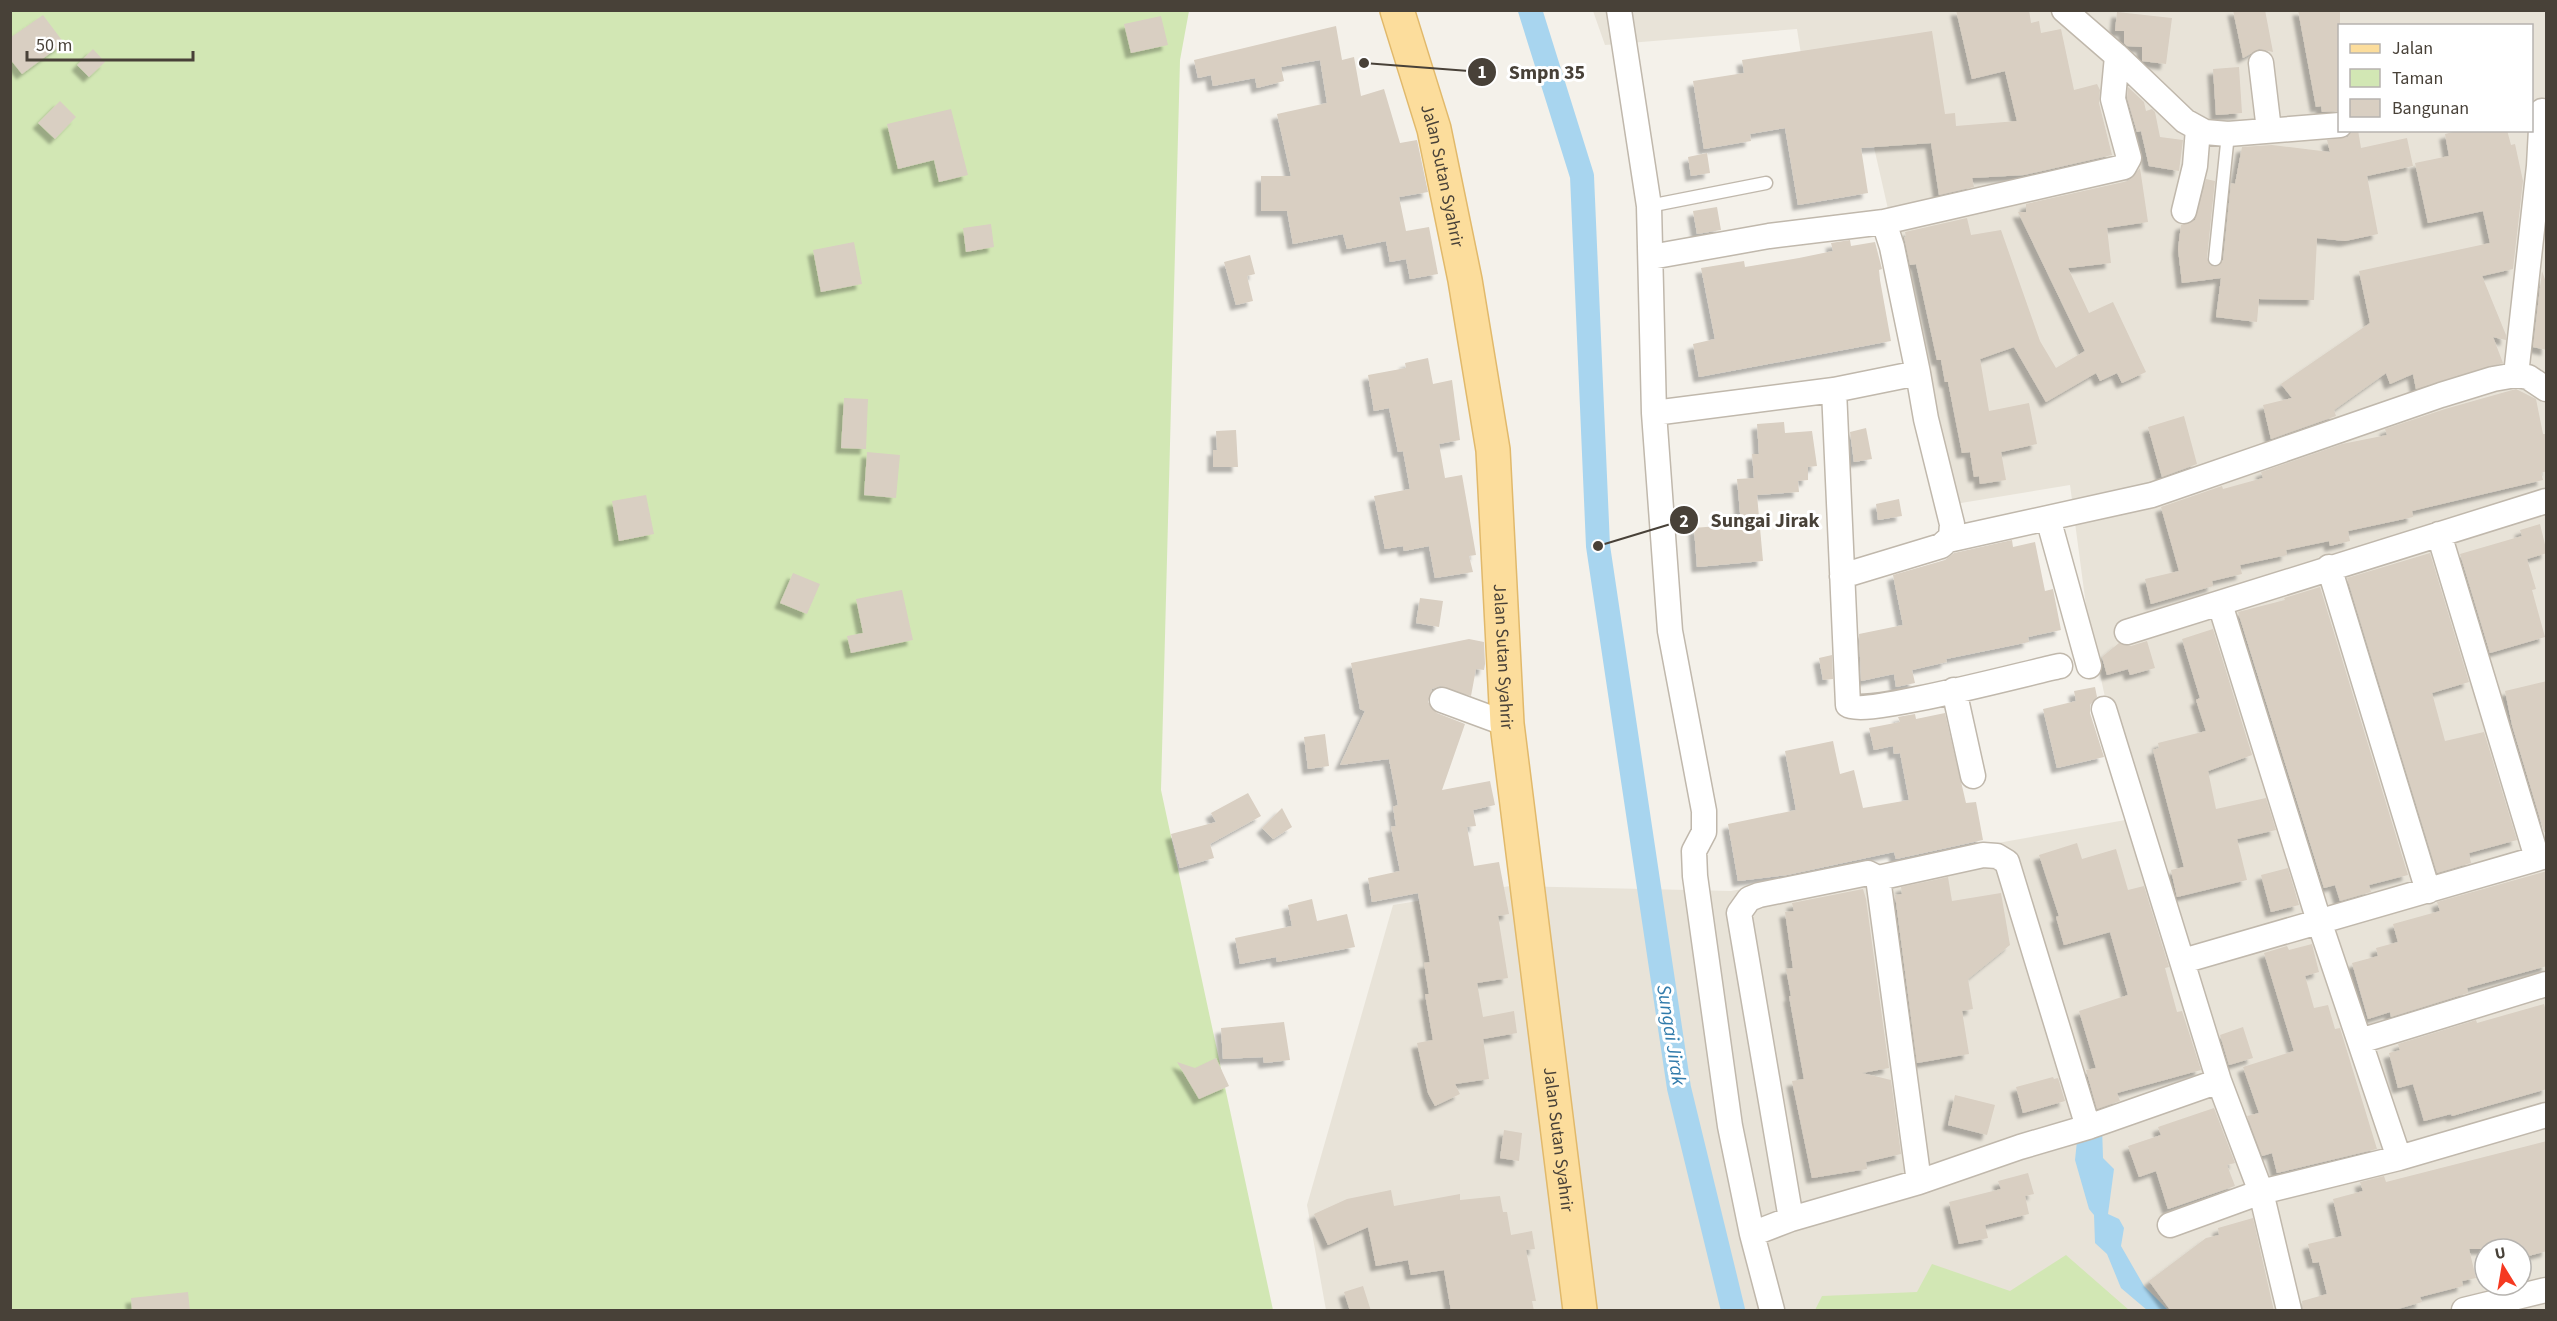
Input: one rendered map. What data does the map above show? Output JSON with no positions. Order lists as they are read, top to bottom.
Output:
{
  "streets": {
    "main road": ["Jalan Sutan Syahrir"]
  },
  "water": ["Sungai Jirak"],
  "places": ["Smpn 35", "Sungai Jirak"],
  "legend": ["Jalan", "Taman", "Bangunan"],
  "scale_bar": "50 m",
  "north": "top"
}
